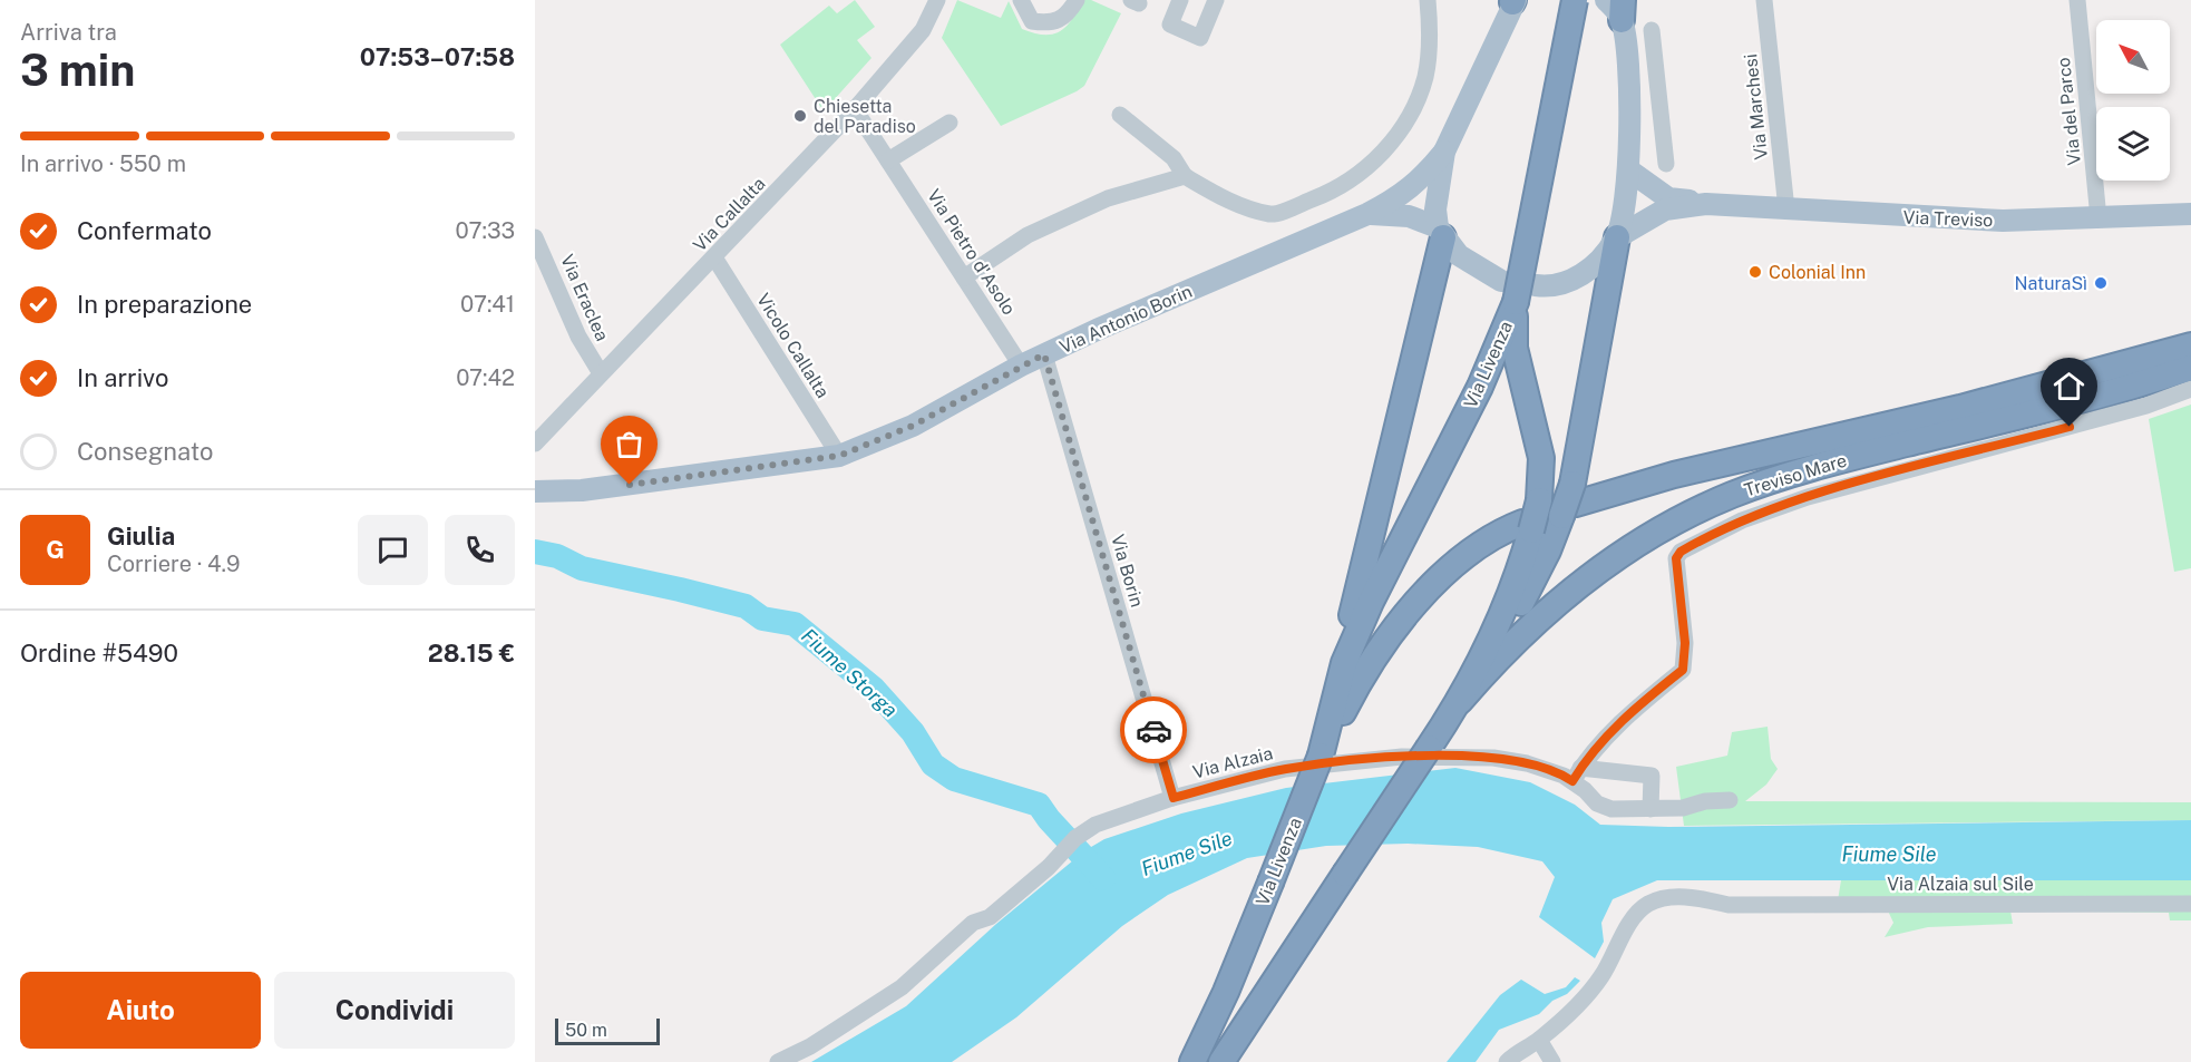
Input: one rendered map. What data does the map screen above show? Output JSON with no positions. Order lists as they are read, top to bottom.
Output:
{
  "streets": {
    "highway": ["Via Livenza", "Treviso Mare"],
    "main road": ["Via Treviso", "Via Antonio Borin"],
    "street": [
      "Via Marchesi",
      "Via del Parco",
      "Via Callalta",
      "Via Pietro d'Asolo",
      "Via Eraclea",
      "Vicolo Callalta",
      "Via Borin",
      "Via Alzaia",
      "Via Alzaia sul Sile"
    ]
  },
  "crossings": [
    ["Via Marchesi", "Via Treviso"],
    ["Via del Parco", "Via Treviso"],
    ["Via Callalta", "Via Pietro d'Asolo"],
    ["Via Callalta", "Via Eraclea"],
    ["Via Callalta", "Vicolo Callalta"],
    ["Via Pietro d'Asolo", "Via Antonio Borin"],
    ["Via Antonio Borin", "Vicolo Callalta"],
    ["Via Antonio Borin", "Via Borin"],
    ["Via Livenza", "Treviso Mare"],
    ["Via Borin", "Via Alzaia"]
  ],
  "water": ["Fiume Storga", "Fiume Sile"],
  "places": ["Chiesetta del Paradiso", "Colonial Inn", "NaturaSì"],
  "scale_bar": "50 m",
  "north": "top left",
  "page": {
    "heading": ["3 min", "Arriva tra", "07:53–07:58"],
    "panel": [
      "Giulia",
      "Corriere · 4.9",
      "Ordine #5490",
      "28.15 €"
    ],
    "bar": "In arrivo · 550 m",
    "list": [
      ["Confermato", "07:33"],
      ["In preparazione", "07:41"],
      ["In arrivo", "07:42"],
      "Consegnato"
    ],
    "round": "G",
    "buttons": ["Aiuto", "Condividi"],
    "scale": "50 m"
  }
}
